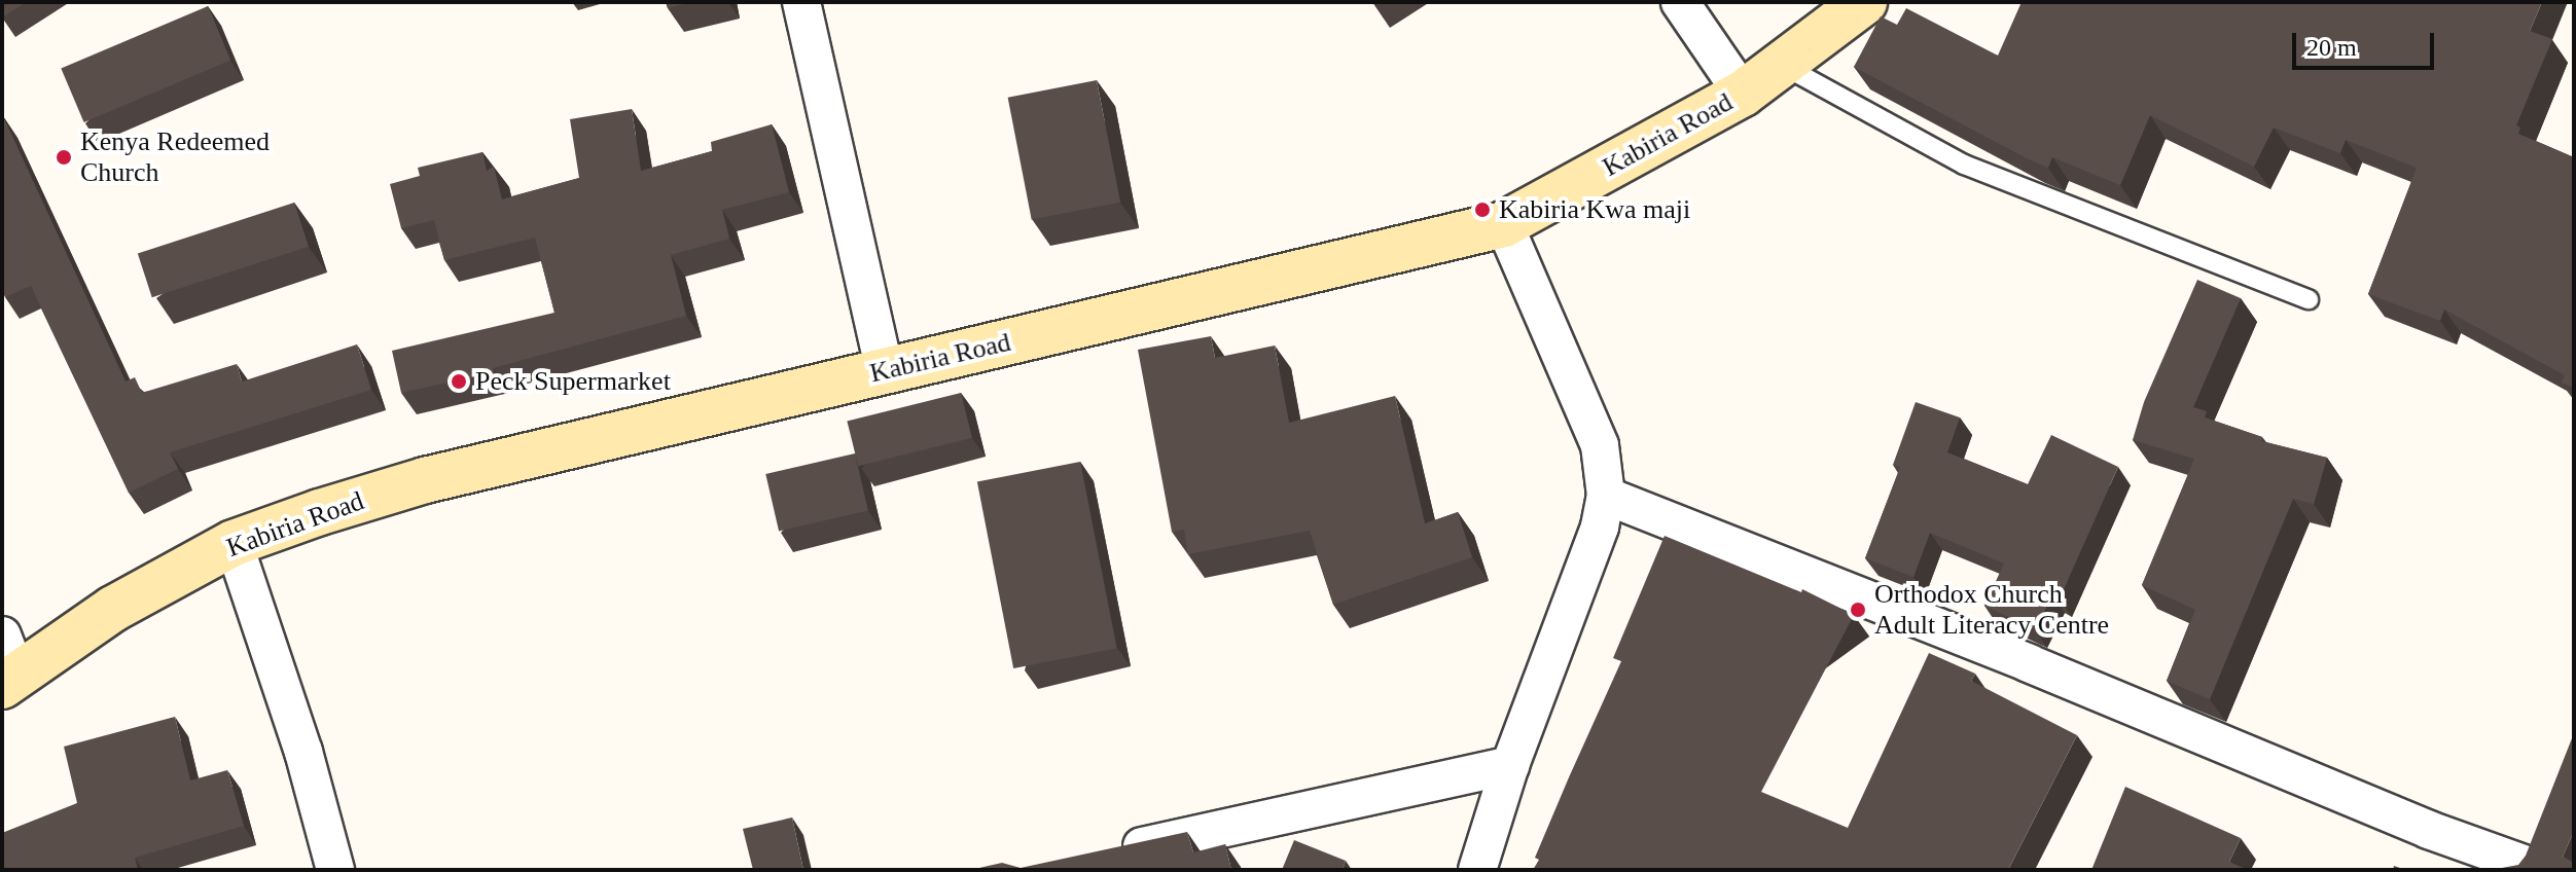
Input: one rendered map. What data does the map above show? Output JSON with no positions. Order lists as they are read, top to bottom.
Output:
{
  "streets": {
    "main road": ["Kabiria Road"]
  },
  "places": [
    "Kenya Redeemed Church",
    "Kabiria Kwa maji",
    "Peck Supermarket",
    "Orthodox Church Adult Literacy Centre"
  ],
  "scale_bar": "20 m"
}
